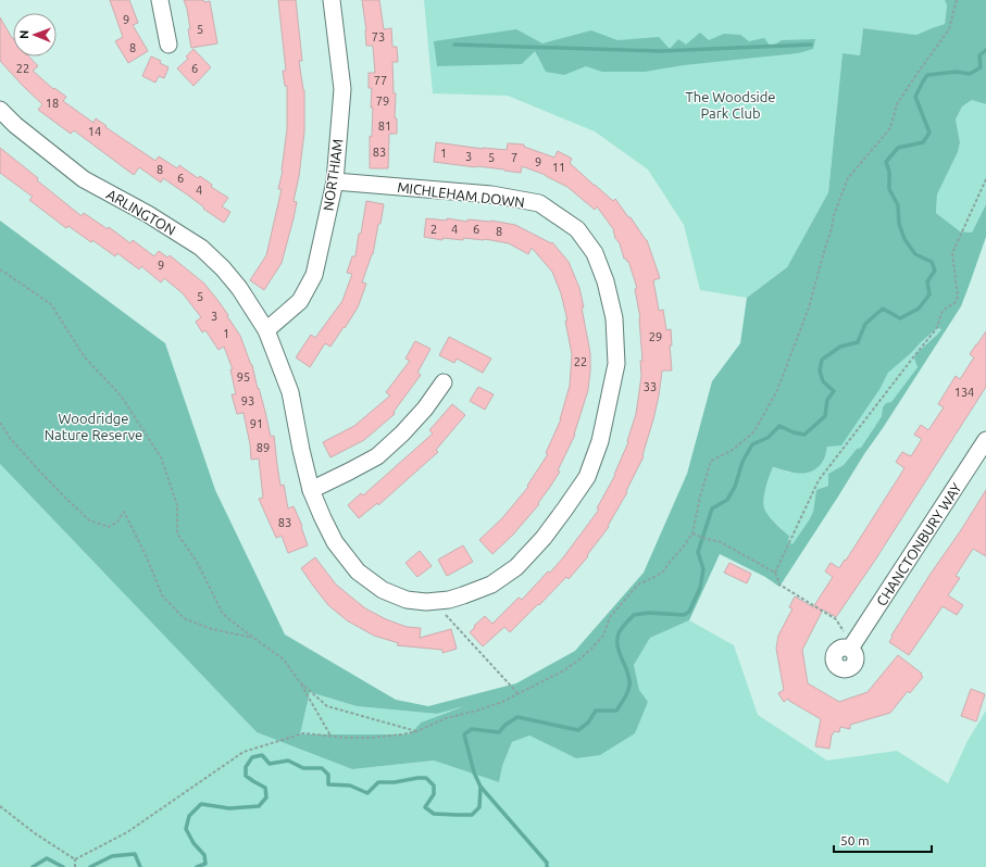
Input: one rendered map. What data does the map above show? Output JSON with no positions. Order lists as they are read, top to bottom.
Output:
{
  "streets": {
    "street": [
      "NORTHIAM",
      "MICHLEHAM DOWN",
      "ARLINGTON",
      "CHANCTONBURY WAY"
    ]
  },
  "crossings": [
    ["NORTHIAM", "MICHLEHAM DOWN"],
    ["NORTHIAM", "ARLINGTON"],
    ["MICHLEHAM DOWN", "ARLINGTON"]
  ],
  "parks": ["The Woodside Park Club", "Woodridge Nature Reserve"],
  "house_numbers": [
    "9",
    "5",
    "73",
    "8",
    "22",
    "6",
    "77",
    "79",
    "18",
    "81",
    "14",
    "83",
    "1",
    "3",
    "5",
    "7",
    "9",
    "11",
    "8",
    "6",
    "4",
    "2",
    "4",
    "6",
    "8",
    "9",
    "5",
    "3",
    "1",
    "29",
    "22",
    "95",
    "33",
    "134",
    "93",
    "91",
    "89",
    "83"
  ],
  "scale_bar": "50 m",
  "north": "left"
}
